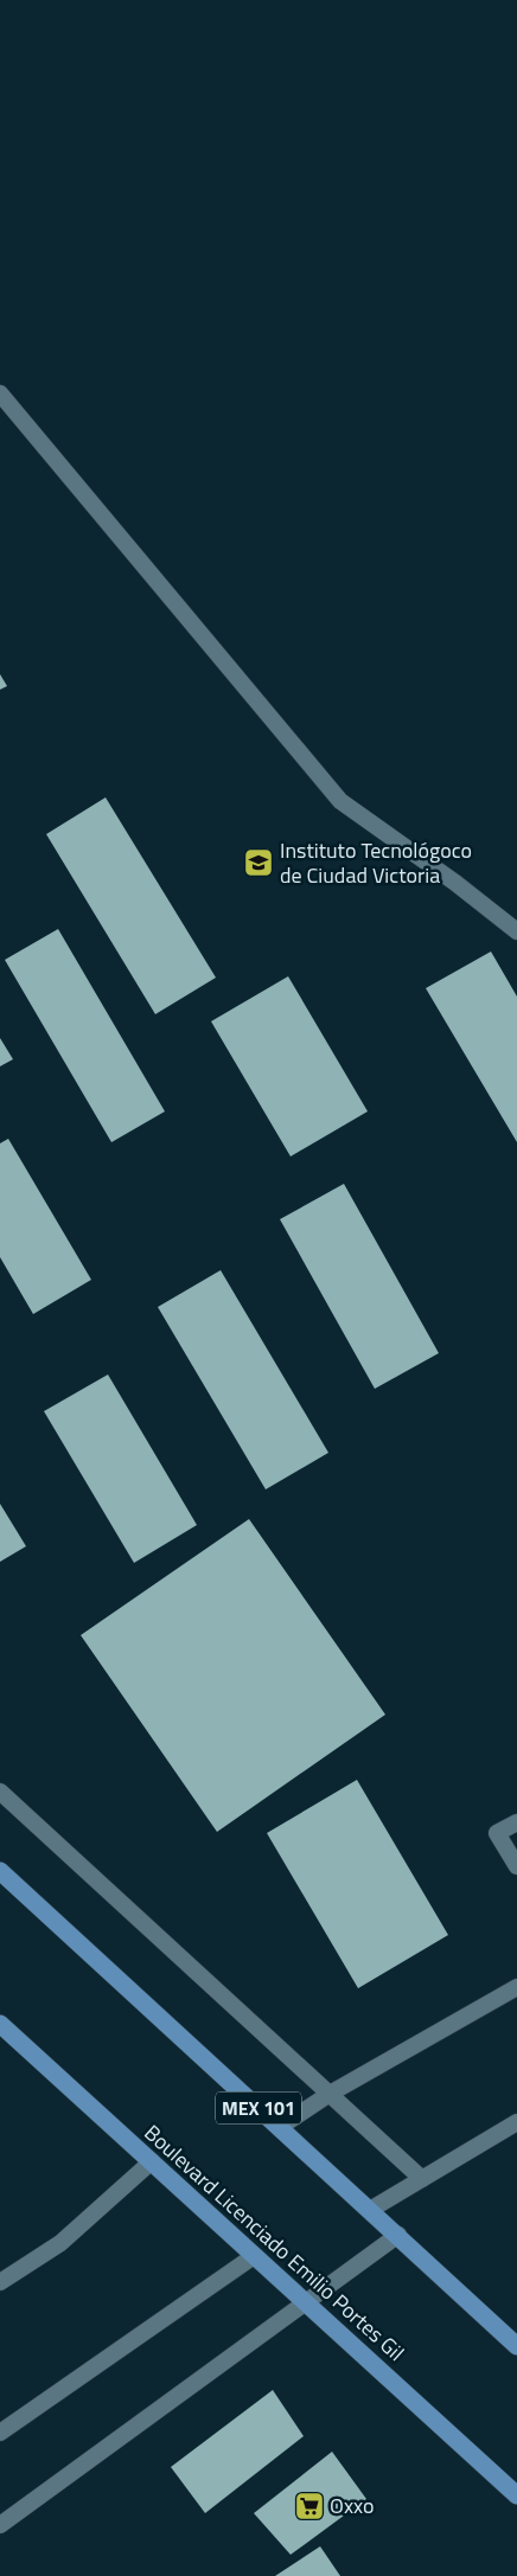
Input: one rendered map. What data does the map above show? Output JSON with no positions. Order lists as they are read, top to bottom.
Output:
{
  "streets": {
    "main road": ["MEX 101", "Boulevard Licenciado Emilio Portes Gil"]
  },
  "places": {
    "school or university": ["Instituto Tecnológoco de Ciudad Victoria"],
    "supermarket": ["Oxxo"]
  }
}
